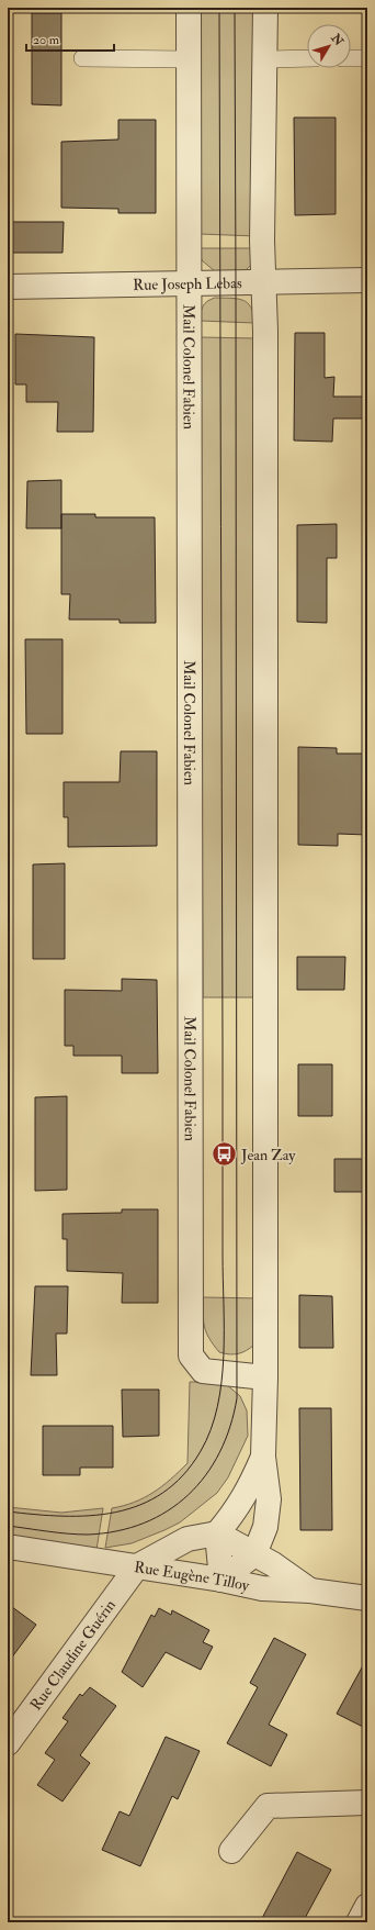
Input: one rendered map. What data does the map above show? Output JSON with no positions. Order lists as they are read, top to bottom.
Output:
{
  "streets": {
    "street": [
      "Rue Joseph Lebas",
      "Mail Colonel Fabien",
      "Rue Eugène Tilloy",
      "Rue Claudine Guérin"
    ]
  },
  "crossings": [
    ["Rue Joseph Lebas", "Mail Colonel Fabien"],
    ["Rue Eugène Tilloy", "Rue Claudine Guérin"]
  ],
  "places": {
    "bus stop": ["Jean Zay"]
  },
  "scale_bar": "20 m",
  "north": "top right"
}
